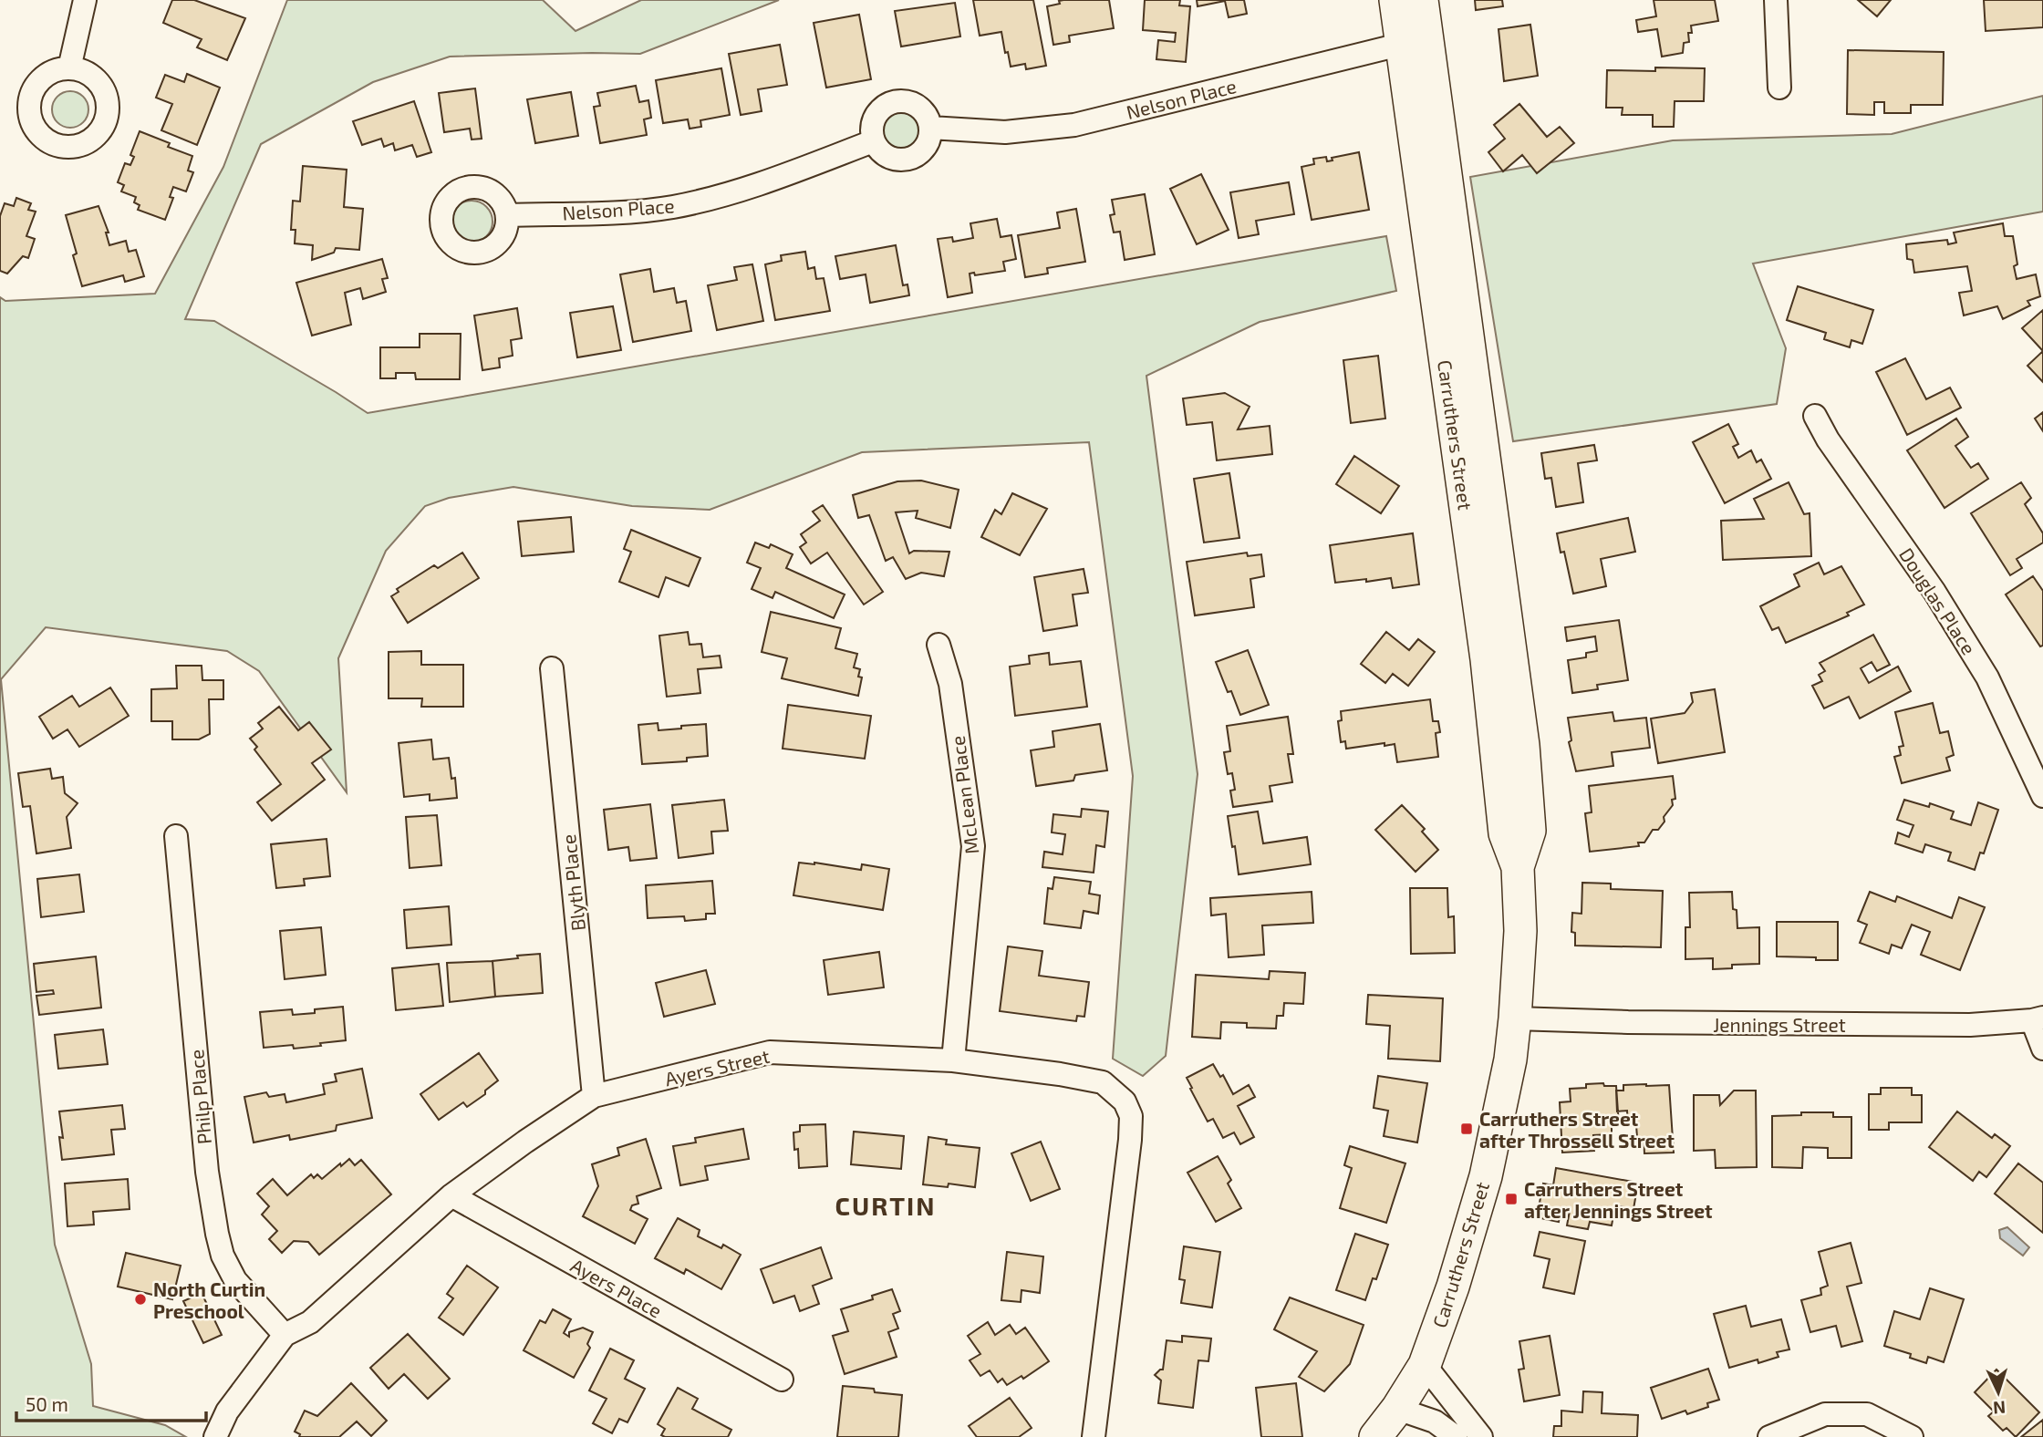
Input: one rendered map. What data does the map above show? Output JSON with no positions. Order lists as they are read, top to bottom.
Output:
{
  "streets": {
    "main road": ["Carruthers Street"],
    "street": [
      "Nelson Place",
      "Douglas Place",
      "McLean Place",
      "Blyth Place",
      "Jennings Street",
      "Ayers Street",
      "Philp Place",
      "Ayers Place"
    ]
  },
  "crossings": [
    ["Nelson Place", "Carruthers Street"],
    ["Carruthers Street", "Jennings Street"],
    ["McLean Place", "Ayers Street"],
    ["Blyth Place", "Ayers Street"],
    ["Ayers Street", "Philp Place"],
    ["Ayers Street", "Ayers Place"]
  ],
  "districts": ["CURTIN"],
  "places": {
    "transit": ["Carruthers Street after Throssell Street", "Carruthers Street after Jennings Street"],
    "other": ["North Curtin Preschool"]
  },
  "scale_bar": "50 m",
  "north": "bottom"
}
